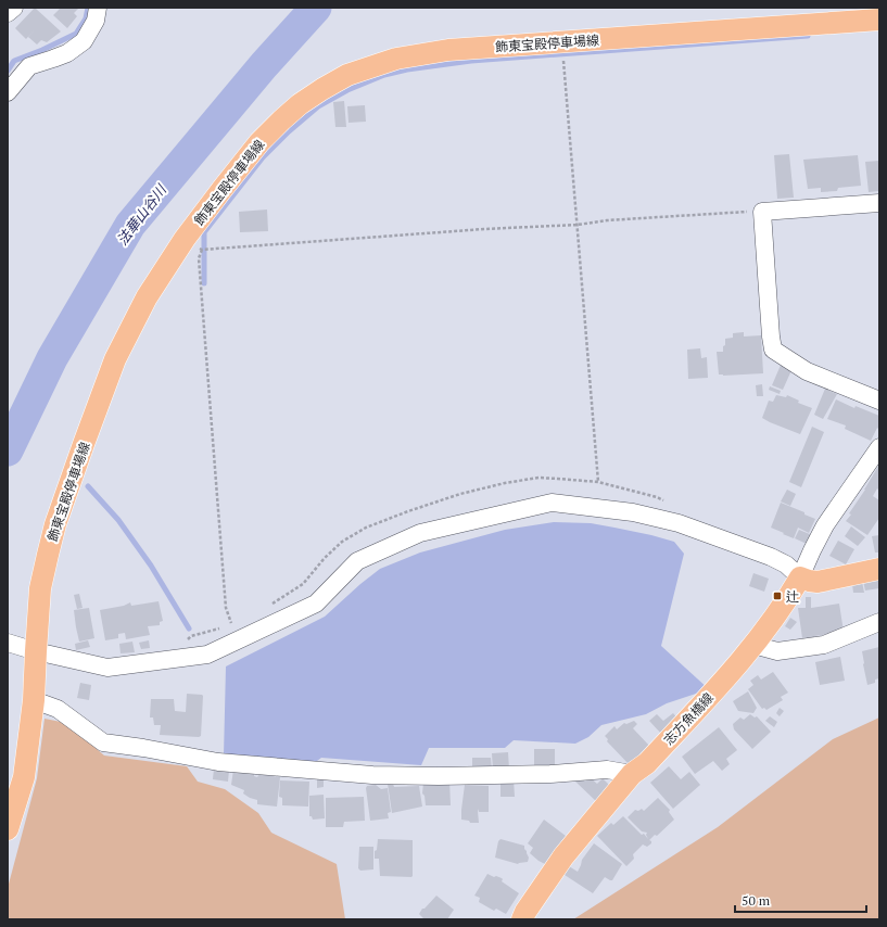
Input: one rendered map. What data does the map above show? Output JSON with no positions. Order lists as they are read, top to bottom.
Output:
{
  "streets": {
    "main road": ["飾東宝殿停車場線", "志方魚橋線"]
  },
  "water": ["法華山谷川"],
  "places": {
    "transit": ["辻"]
  },
  "scale_bar": "50 m"
}
